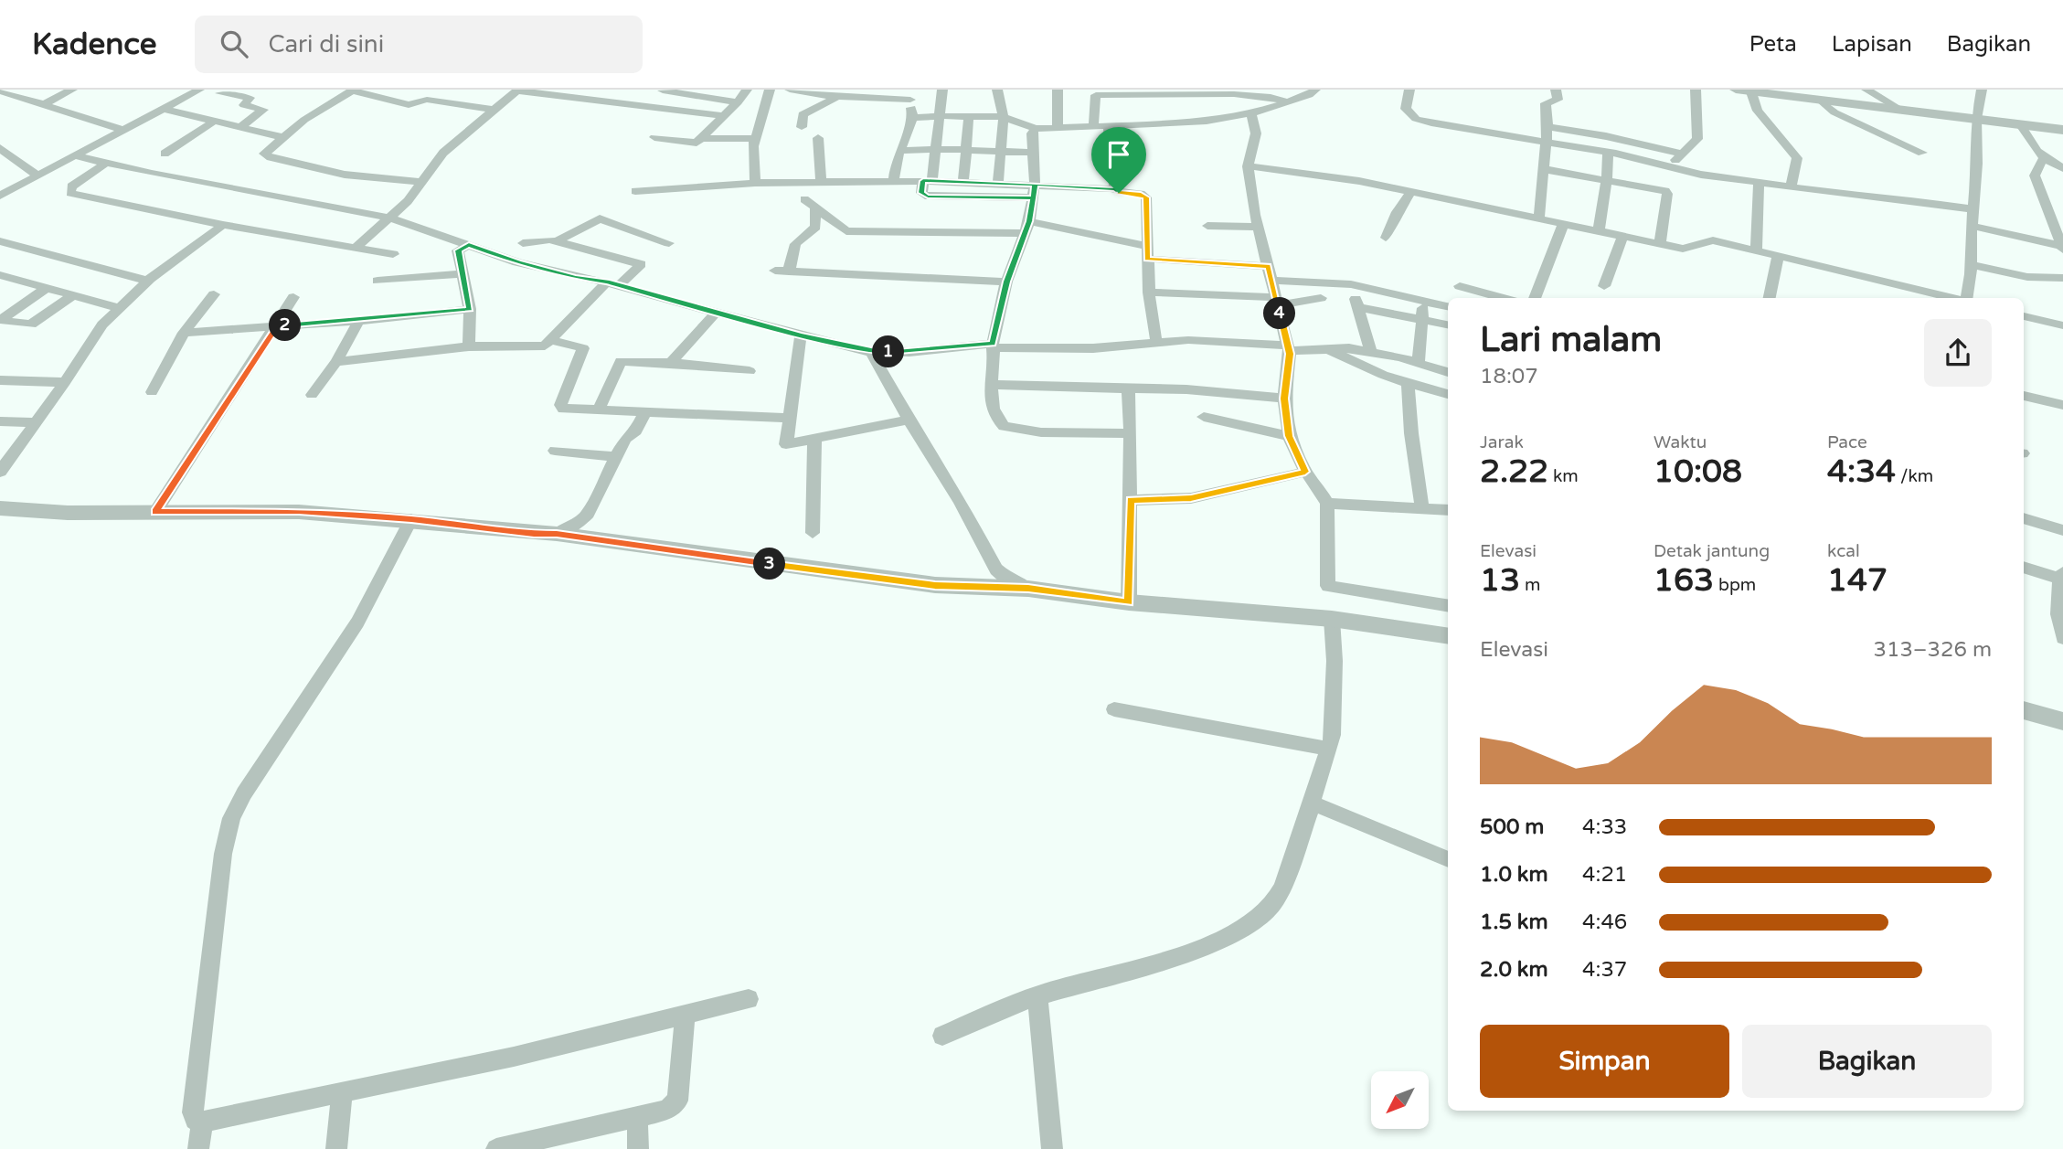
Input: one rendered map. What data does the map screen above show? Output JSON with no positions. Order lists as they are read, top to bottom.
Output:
{
  "north": "bottom left",
  "page": {
    "header": "Kadence",
    "search": "Cari di sini",
    "nav": ["Peta", "Lapisan", "Bagikan"],
    "pins": [
      "4",
      "2",
      "1",
      "3"
    ],
    "heading": ["Lari malam", "18:07"],
    "stats": [
      ["Jarak", "2.22 km"],
      ["Waktu", "10:08"],
      ["Pace", "4:34 /km"],
      ["Elevasi", "13 m"],
      ["Detak jantung", "163 bpm"],
      ["kcal", "147"]
    ],
    "chart": ["Elevasi", "313–326 m"],
    "list": [
      {
        "name": "500 m",
        "note": "4:33"
      },
      {
        "name": "1.0 km",
        "note": "4:21"
      },
      {
        "name": "1.5 km",
        "note": "4:46"
      },
      {
        "name": "2.0 km",
        "note": "4:37"
      }
    ],
    "buttons": ["Simpan", "Bagikan"]
  }
}
